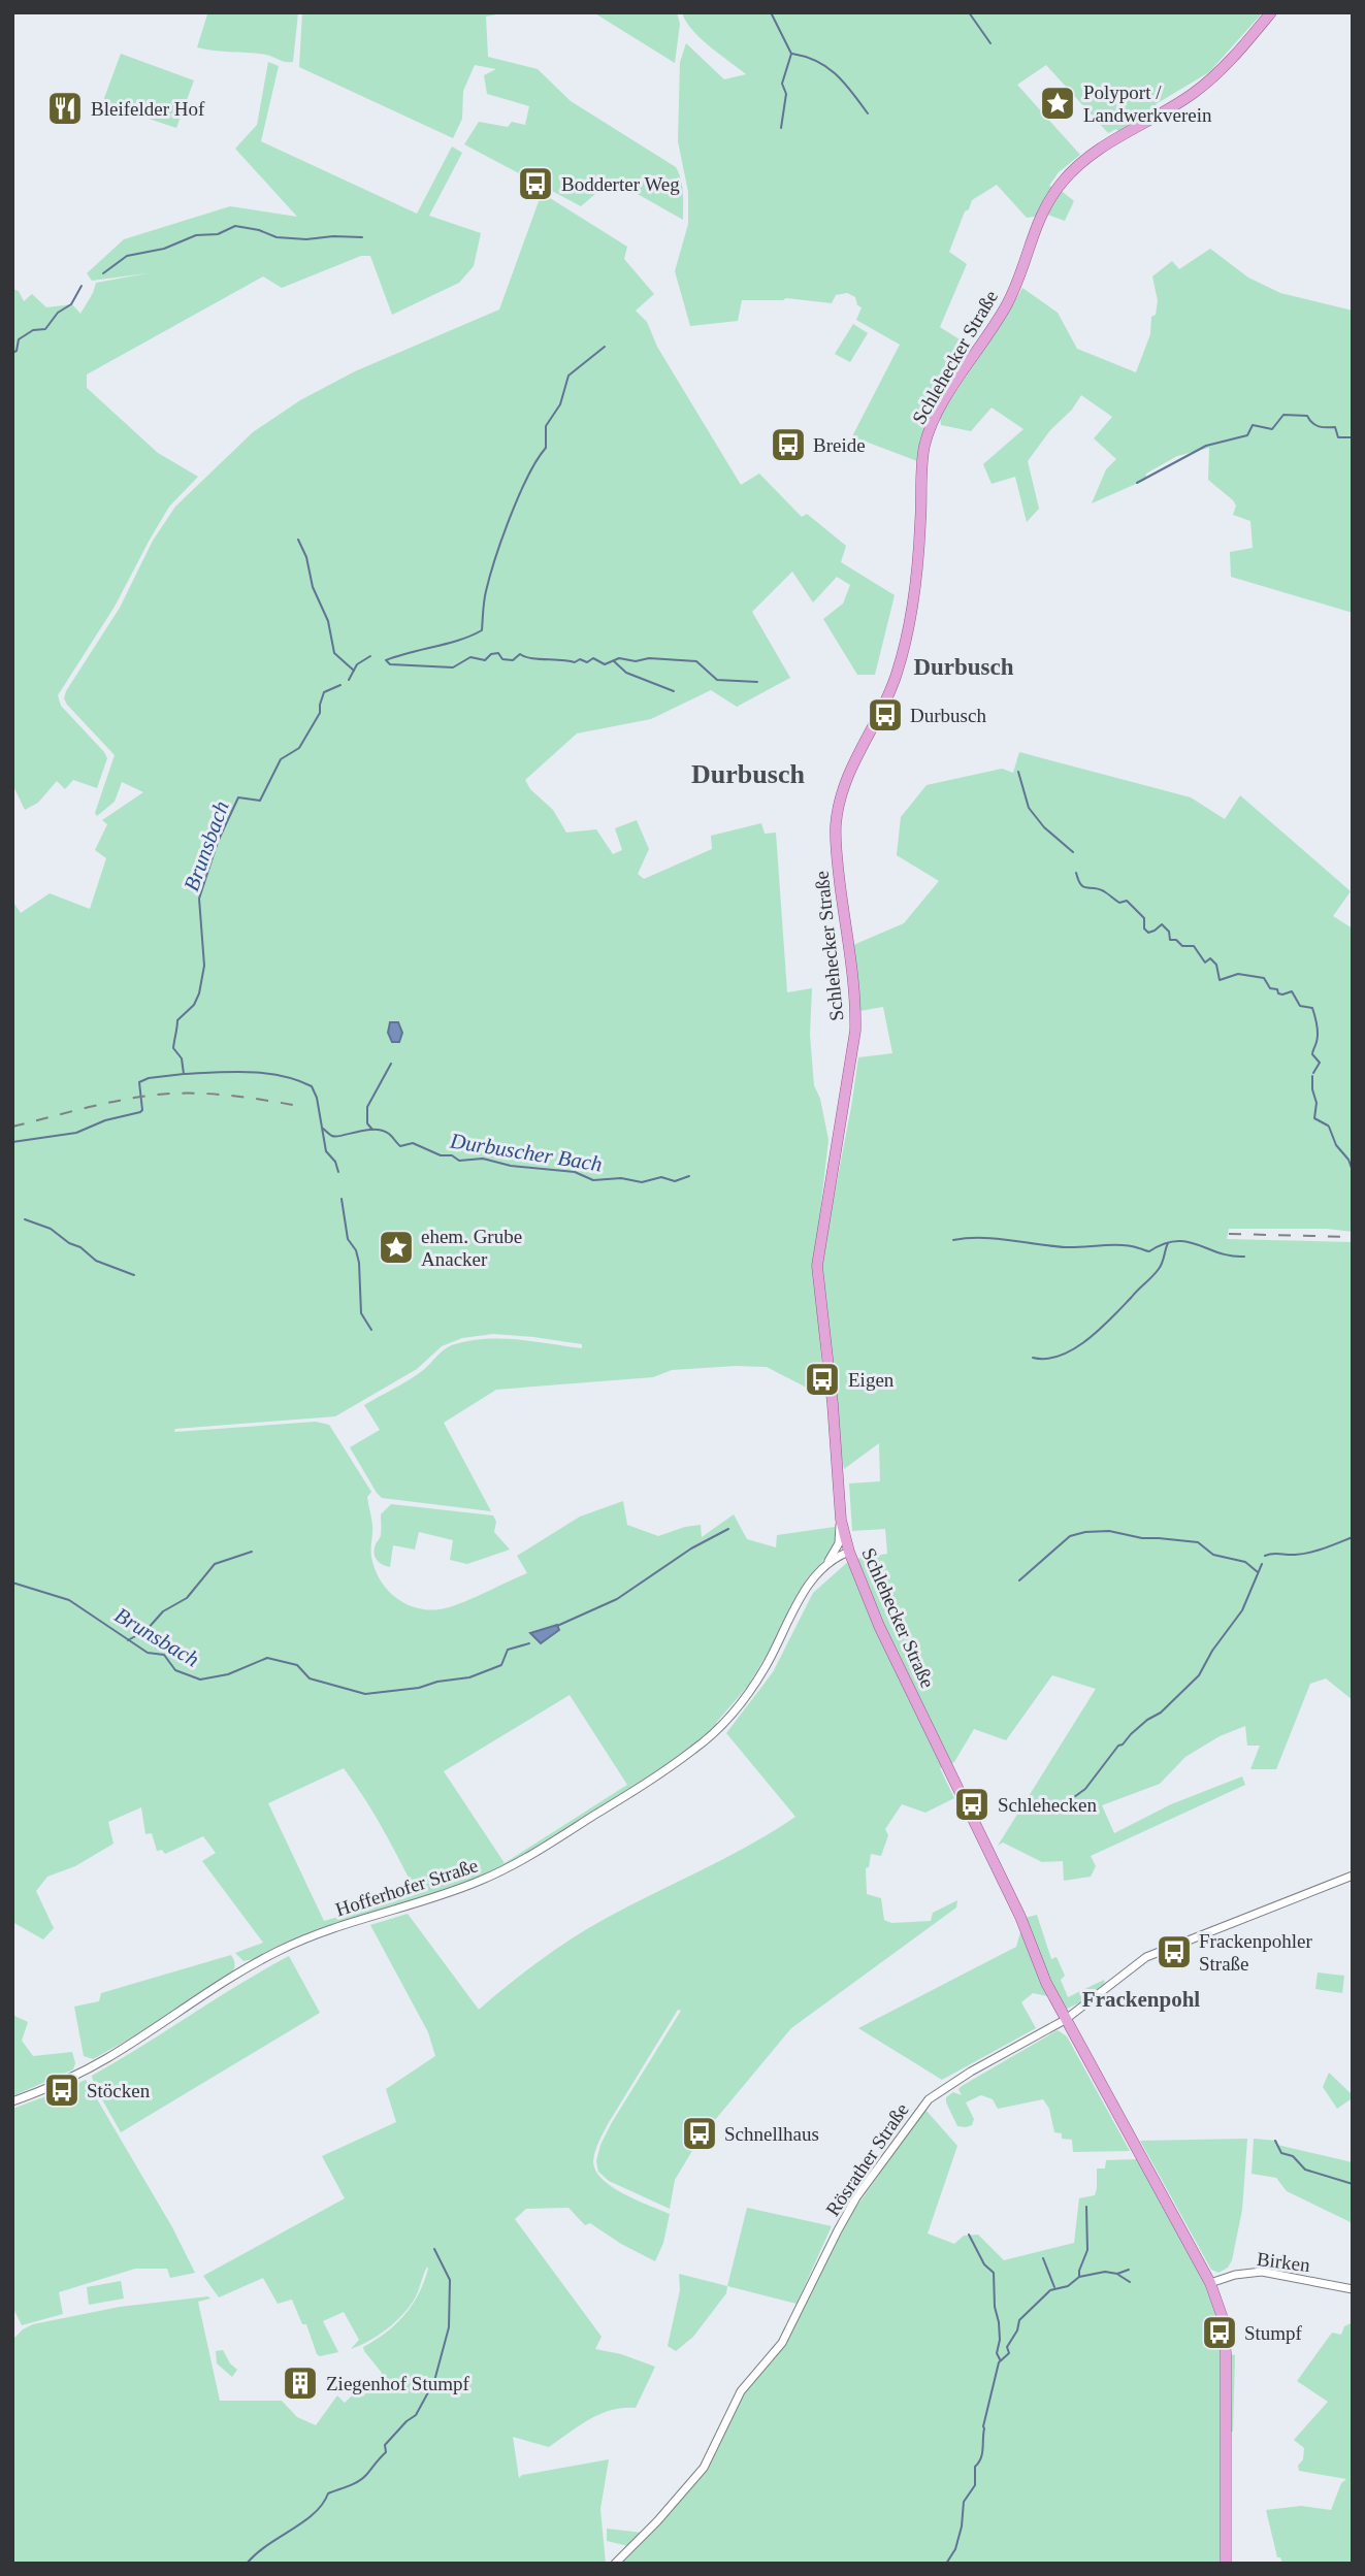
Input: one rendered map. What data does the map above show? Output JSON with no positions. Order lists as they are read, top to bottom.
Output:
{
  "streets": {
    "main road": ["Schlehecker Straße"],
    "street": ["Hofferhofer Straße", "Rösrather Straße", "Birken"]
  },
  "crossings": [
    ["Schlehecker Straße", "Hofferhofer Straße"],
    ["Schlehecker Straße", "Rösrather Straße"],
    ["Schlehecker Straße", "Birken"]
  ],
  "districts": ["Durbusch", "Durbusch", "Frackenpohl"],
  "water": ["Brunsbach", "Durbuscher Bach"],
  "places": {
    "place": ["Polyport / Landwerkverein", "ehem. Grube Anacker"],
    "restaurant": ["Bleifelder Hof"],
    "bus stop": [
      "Bodderter Weg",
      "Breide",
      "Durbusch",
      "Eigen",
      "Schlehecken",
      "Frackenpohler Straße",
      "Stöcken",
      "Schnellhaus",
      "Stumpf"
    ],
    "building": ["Ziegenhof Stumpf"]
  }
}
